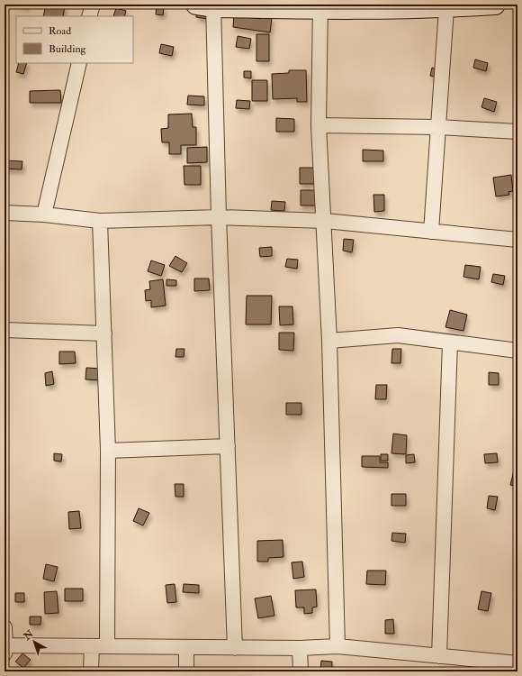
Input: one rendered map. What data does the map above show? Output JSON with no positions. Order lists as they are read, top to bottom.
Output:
{
  "legend": ["Road", "Building"],
  "north": "top left"
}
